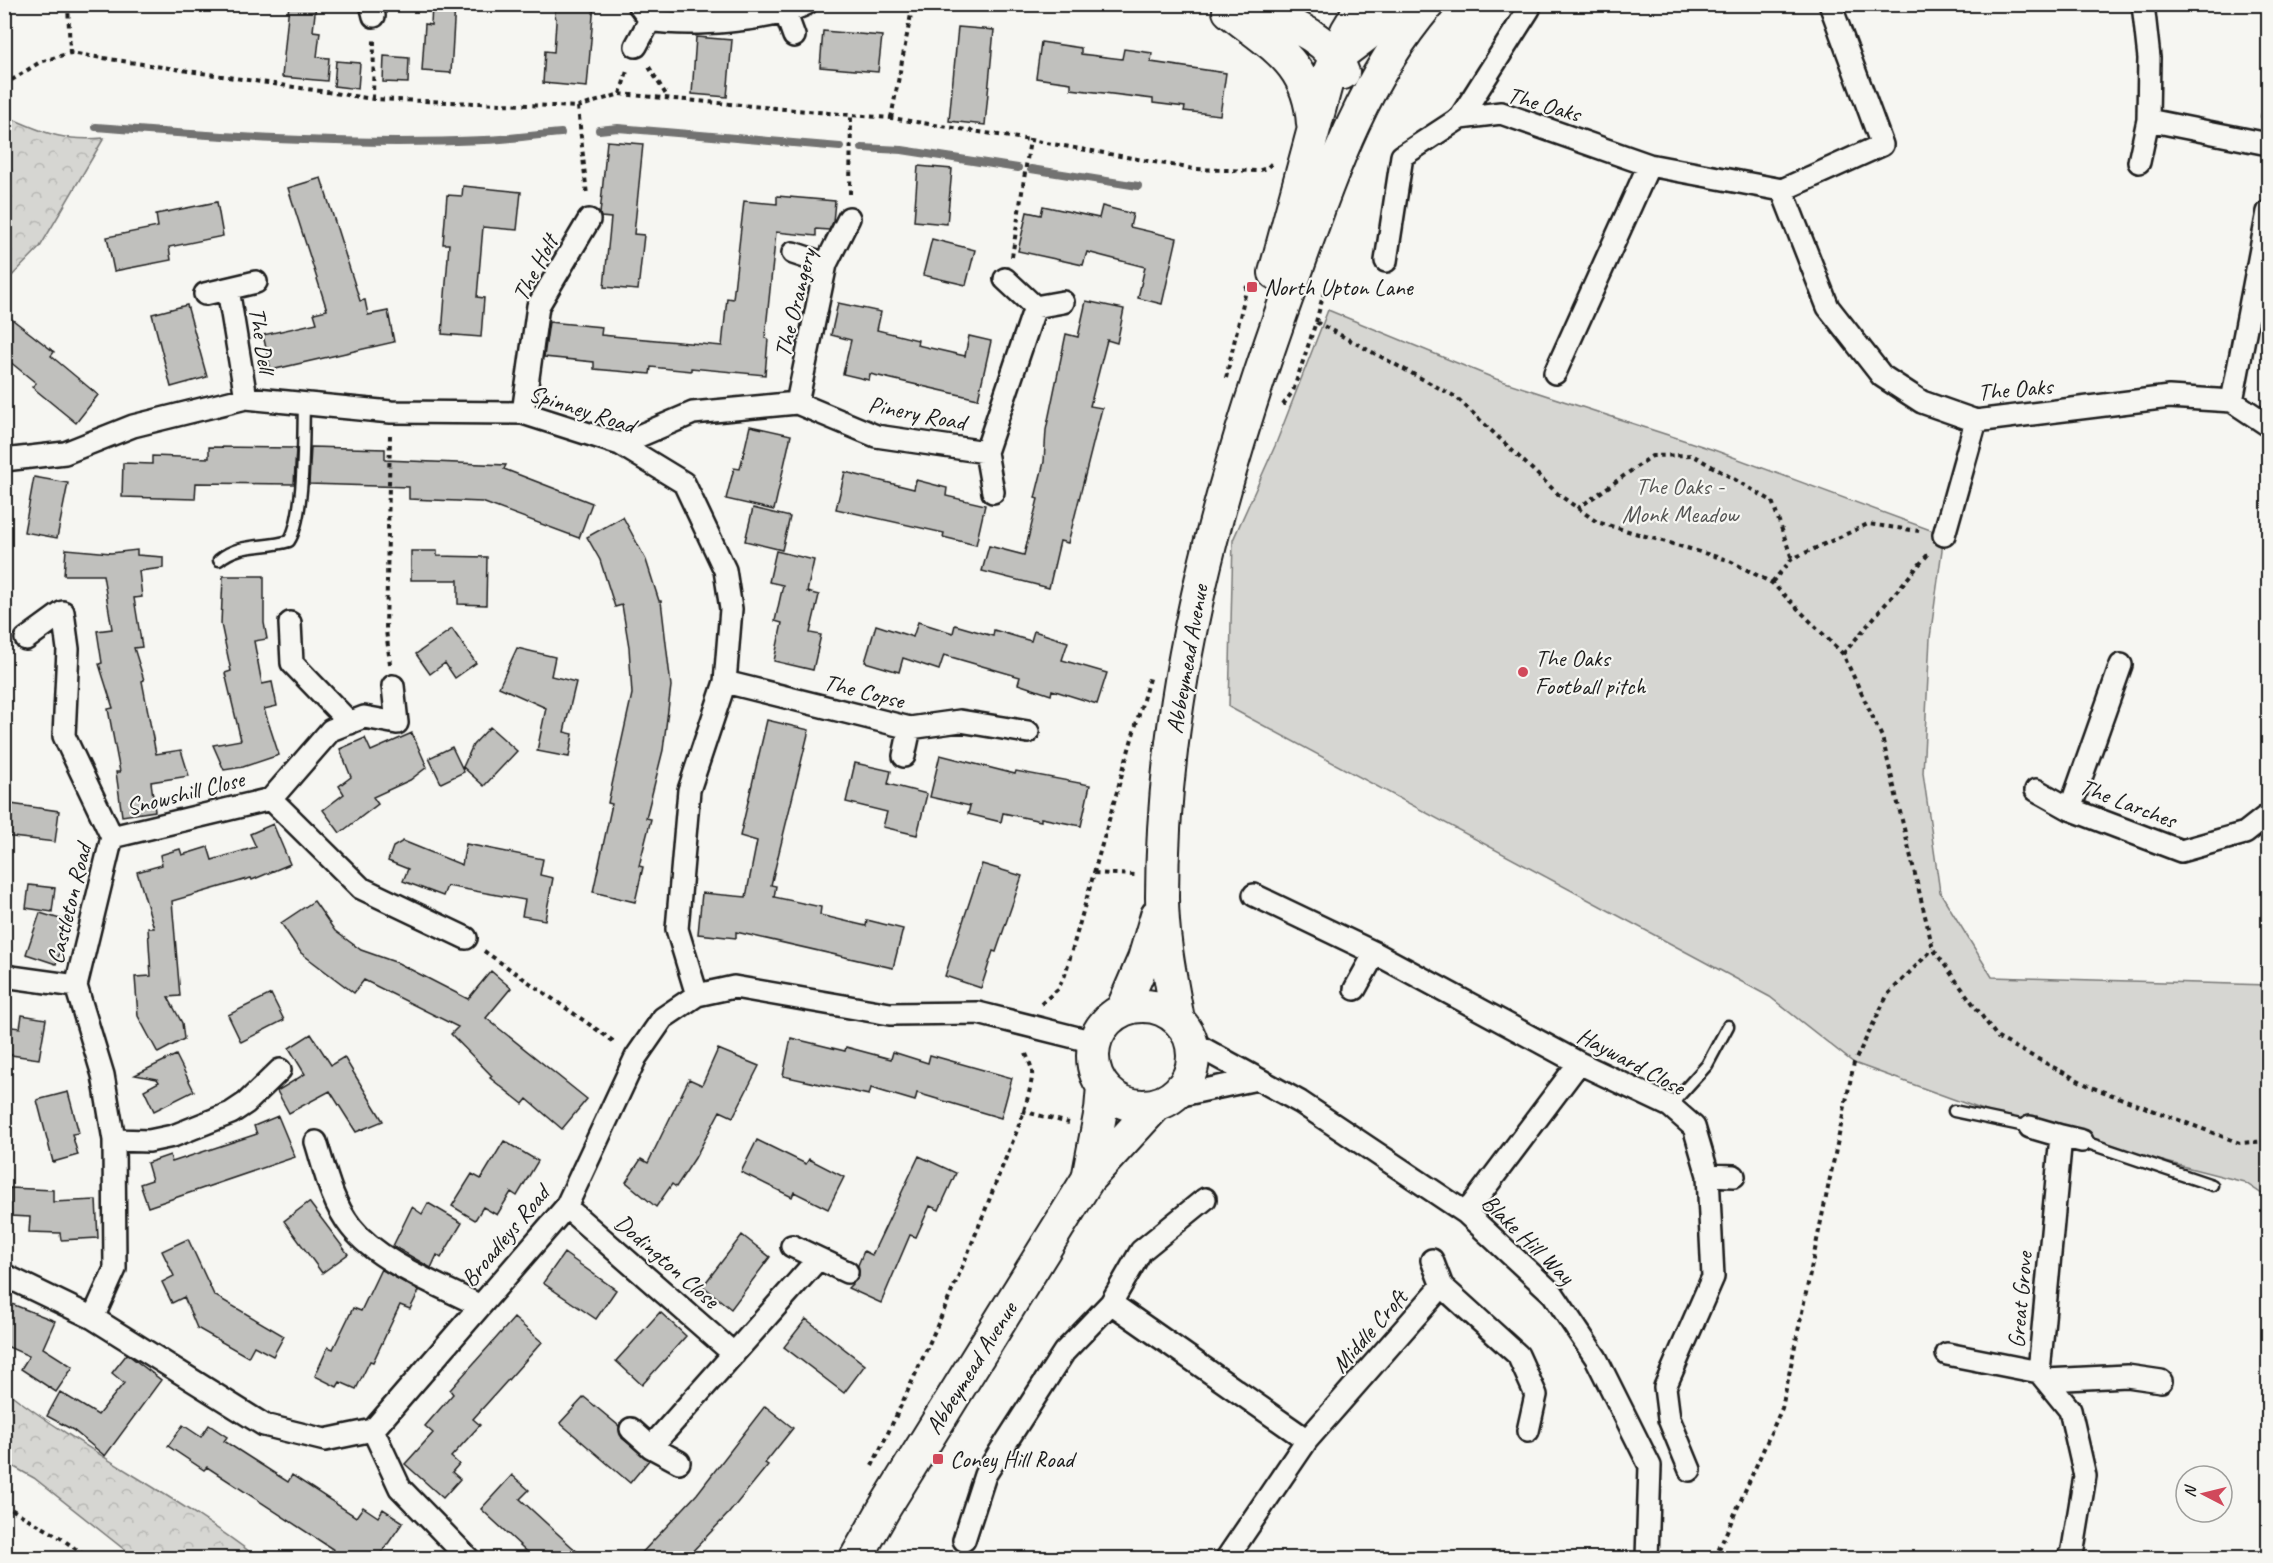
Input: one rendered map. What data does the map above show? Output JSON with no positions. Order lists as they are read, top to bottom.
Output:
{
  "streets": {
    "street": [
      "The Oaks",
      "The Holt",
      "The Orangery",
      "The Dell",
      "Spinney Road",
      "Pinery Road",
      "Abbeymead Avenue",
      "The Copse",
      "Snowshill Close",
      "The Larches",
      "Castleton Road",
      "Hayward Close",
      "Broadleys Road",
      "Blake Hill Way",
      "Dodington Close",
      "Great Grove",
      "Middle Croft"
    ]
  },
  "crossings": [
    ["The Holt", "Spinney Road"],
    ["The Orangery", "Pinery Road"],
    ["The Dell", "Spinney Road"],
    ["Spinney Road", "Pinery Road"],
    ["Spinney Road", "The Copse"],
    ["Spinney Road", "Broadleys Road"],
    ["Abbeymead Avenue", "Broadleys Road"],
    ["Abbeymead Avenue", "Blake Hill Way"],
    ["Snowshill Close", "Castleton Road"],
    ["Broadleys Road", "Blake Hill Way"],
    ["Broadleys Road", "Dodington Close"]
  ],
  "parks": ["The Oaks - Monk Meadow"],
  "places": {
    "transit": ["North Upton Lane", "Coney Hill Road"],
    "other": ["The Oaks Football pitch"]
  },
  "north": "left"
}
